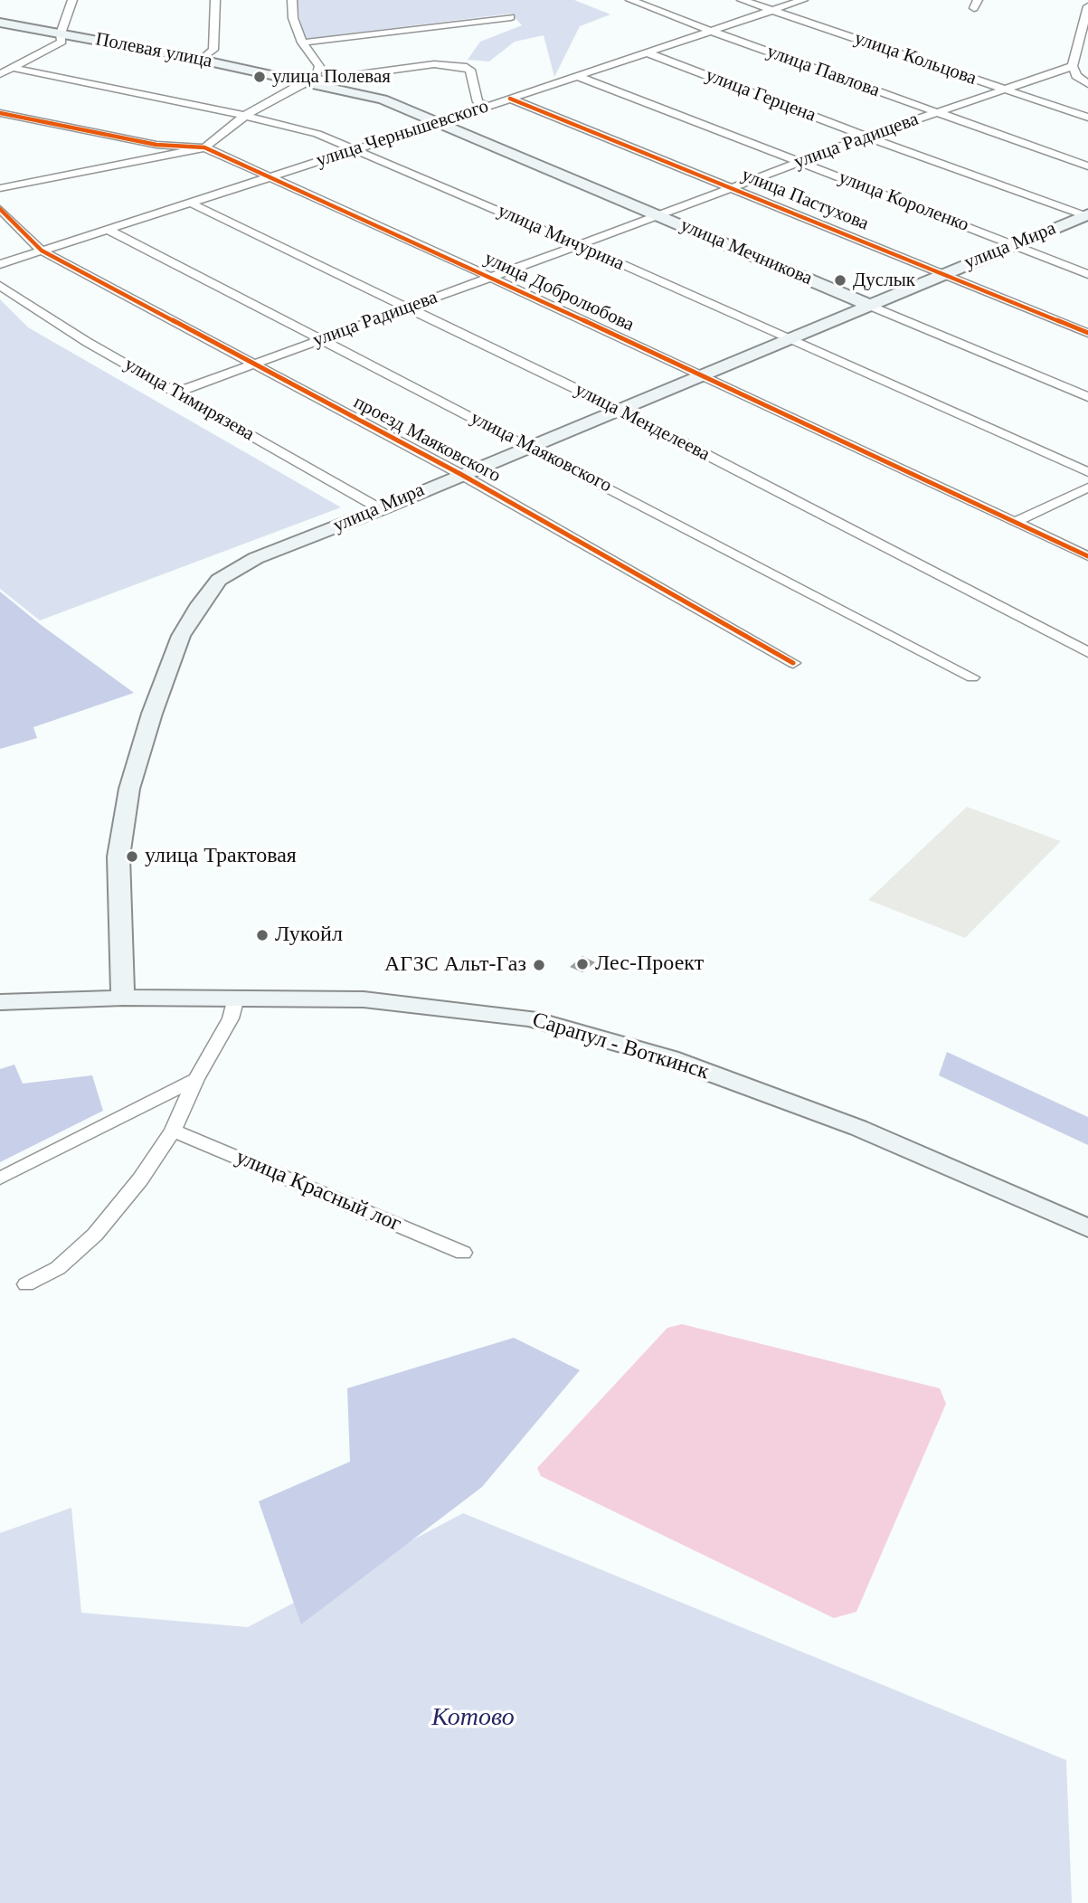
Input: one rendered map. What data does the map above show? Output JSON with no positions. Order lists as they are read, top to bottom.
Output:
{
  "streets": {
    "main road": [
      "Полевая улица",
      "улица Мира",
      "улица Мечникова",
      "Сарапул - Воткинск"
    ],
    "street": [
      "улица Кольцова",
      "улица Павлова",
      "улица Герцена",
      "улица Чернышевского",
      "улица Радищева",
      "улица Пастухова",
      "улица Короленко",
      "улица Мичурина",
      "улица Добролюбова",
      "улица Тимирязева",
      "улица Менделеева",
      "проезд Маяковского",
      "улица Маяковского",
      "улица Красный лог"
    ]
  },
  "crossings": [
    ["Полевая улица", "улица Чернышевского"],
    ["Полевая улица", "улица Мечникова"],
    ["улица Кольцова", "улица Чернышевского"],
    ["улица Кольцова", "улица Радищева"],
    ["улица Павлова", "улица Чернышевского"],
    ["улица Павлова", "улица Радищева"],
    ["улица Герцена", "улица Чернышевского"],
    ["улица Герцена", "улица Радищева"],
    ["улица Герцена", "улица Мира"],
    ["улица Чернышевского", "улица Пастухова"],
    ["улица Чернышевского", "улица Короленко"],
    ["улица Чернышевского", "улица Мичурина"],
    ["улица Чернышевского", "улица Мечникова"],
    ["улица Чернышевского", "улица Добролюбова"],
    ["улица Чернышевского", "улица Менделеева"],
    ["улица Чернышевского", "проезд Маяковского"],
    ["улица Чернышевского", "улица Маяковского"],
    ["улица Радищева", "улица Пастухова"],
    ["улица Радищева", "улица Короленко"],
    ["улица Радищева", "улица Мичурина"],
    ["улица Радищева", "улица Мечникова"],
    ["улица Радищева", "улица Добролюбова"],
    ["улица Радищева", "улица Тимирязева"],
    ["улица Радищева", "улица Менделеева"],
    ["улица Радищева", "проезд Маяковского"],
    ["улица Радищева", "улица Маяковского"],
    ["улица Пастухова", "улица Мира"],
    ["улица Короленко", "улица Мира"],
    ["улица Мичурина", "улица Мира"],
    ["улица Мира", "улица Мечникова"],
    ["улица Мира", "улица Добролюбова"],
    ["улица Мира", "улица Тимирязева"],
    ["улица Мира", "улица Менделеева"],
    ["улица Мира", "проезд Маяковского"],
    ["улица Мира", "улица Маяковского"],
    ["улица Мира", "Сарапул - Воткинск"]
  ],
  "parks": ["Котово"],
  "places": [
    "улица Полевая",
    "Дуслык",
    "улица Трактовая",
    "Лукойл",
    "Лес-Проект",
    "АГЗС Альт-Газ"
  ]
}
